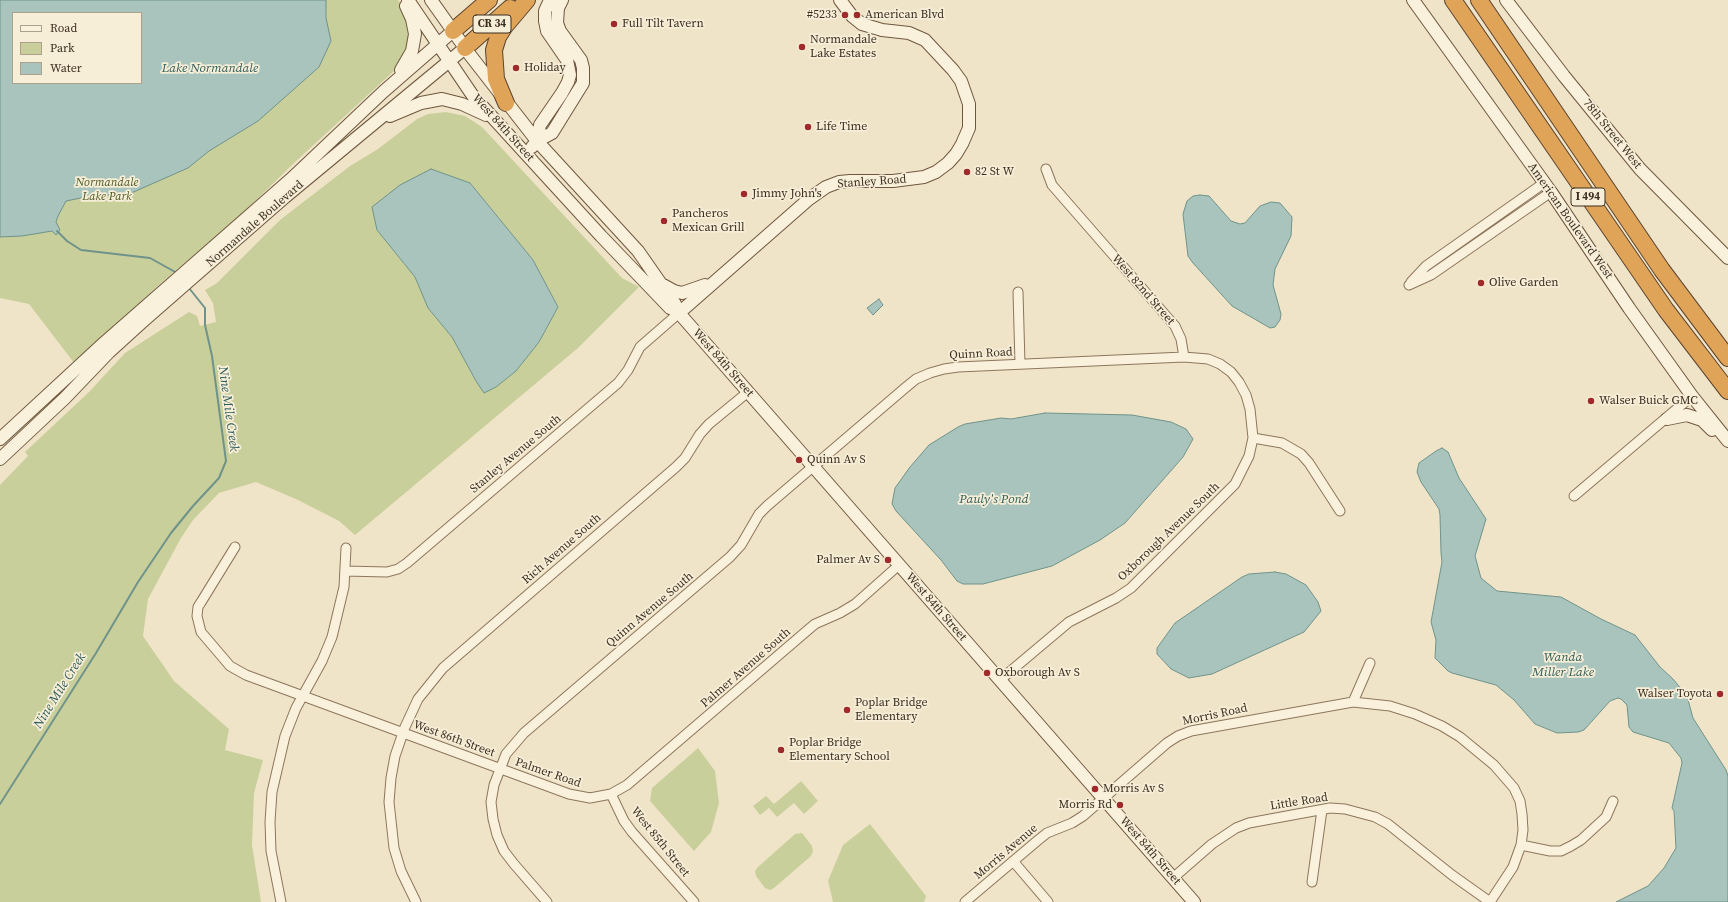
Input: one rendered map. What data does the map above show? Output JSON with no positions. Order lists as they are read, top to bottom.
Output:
{
  "streets": {
    "highway": ["CR 34", "I 494", "Normandale Boulevard"],
    "street": [
      "West 84th Street",
      "78th Street West",
      "Stanley Road",
      "American Boulevard West",
      "West 82nd Street",
      "Quinn Road",
      "Stanley Avenue South",
      "Oxborough Avenue South",
      "Rich Avenue South",
      "Quinn Avenue South",
      "Palmer Avenue South",
      "Morris Road",
      "West 86th Street",
      "Palmer Road",
      "Little Road",
      "West 85th Street",
      "Morris Avenue"
    ]
  },
  "crossings": [
    ["West 84th Street", "Stanley Road"],
    ["West 84th Street", "Normandale Boulevard"],
    ["West 84th Street", "Quinn Road"],
    ["West 84th Street", "Stanley Avenue South"],
    ["West 84th Street", "Oxborough Avenue South"],
    ["West 84th Street", "Rich Avenue South"],
    ["West 84th Street", "Quinn Avenue South"],
    ["West 84th Street", "Palmer Avenue South"],
    ["West 84th Street", "Morris Road"],
    ["West 84th Street", "Little Road"],
    ["West 84th Street", "Morris Avenue"],
    ["Stanley Road", "Stanley Avenue South"],
    ["West 82nd Street", "Quinn Road"],
    ["Quinn Road", "Quinn Avenue South"],
    ["Rich Avenue South", "West 86th Street"],
    ["Quinn Avenue South", "West 86th Street"],
    ["Quinn Avenue South", "Palmer Road"],
    ["Palmer Avenue South", "Palmer Road"],
    ["Palmer Avenue South", "West 85th Street"],
    ["Morris Road", "Morris Avenue"],
    ["West 86th Street", "Palmer Road"],
    ["Palmer Road", "West 85th Street"]
  ],
  "water": [
    "Lake Normandale",
    "Nine Mile Creek",
    "Pauly's Pond",
    "Wanda Miller Lake"
  ],
  "parks": ["Normandale Lake Park"],
  "places": [
    "#5233",
    "American Blvd",
    "Full Tilt Tavern",
    "Normandale Lake Estates",
    "Holiday",
    "Life Time",
    "82 St W",
    "Jimmy John's",
    "Pancheros Mexican Grill",
    "Olive Garden",
    "Walser Buick GMC",
    "Quinn Av S",
    "Palmer Av S",
    "Oxborough Av S",
    "Walser Toyota",
    "Poplar Bridge Elementary",
    "Poplar Bridge Elementary School",
    "Morris Av S",
    "Morris Rd"
  ],
  "legend": ["Road", "Park", "Water"]
}
